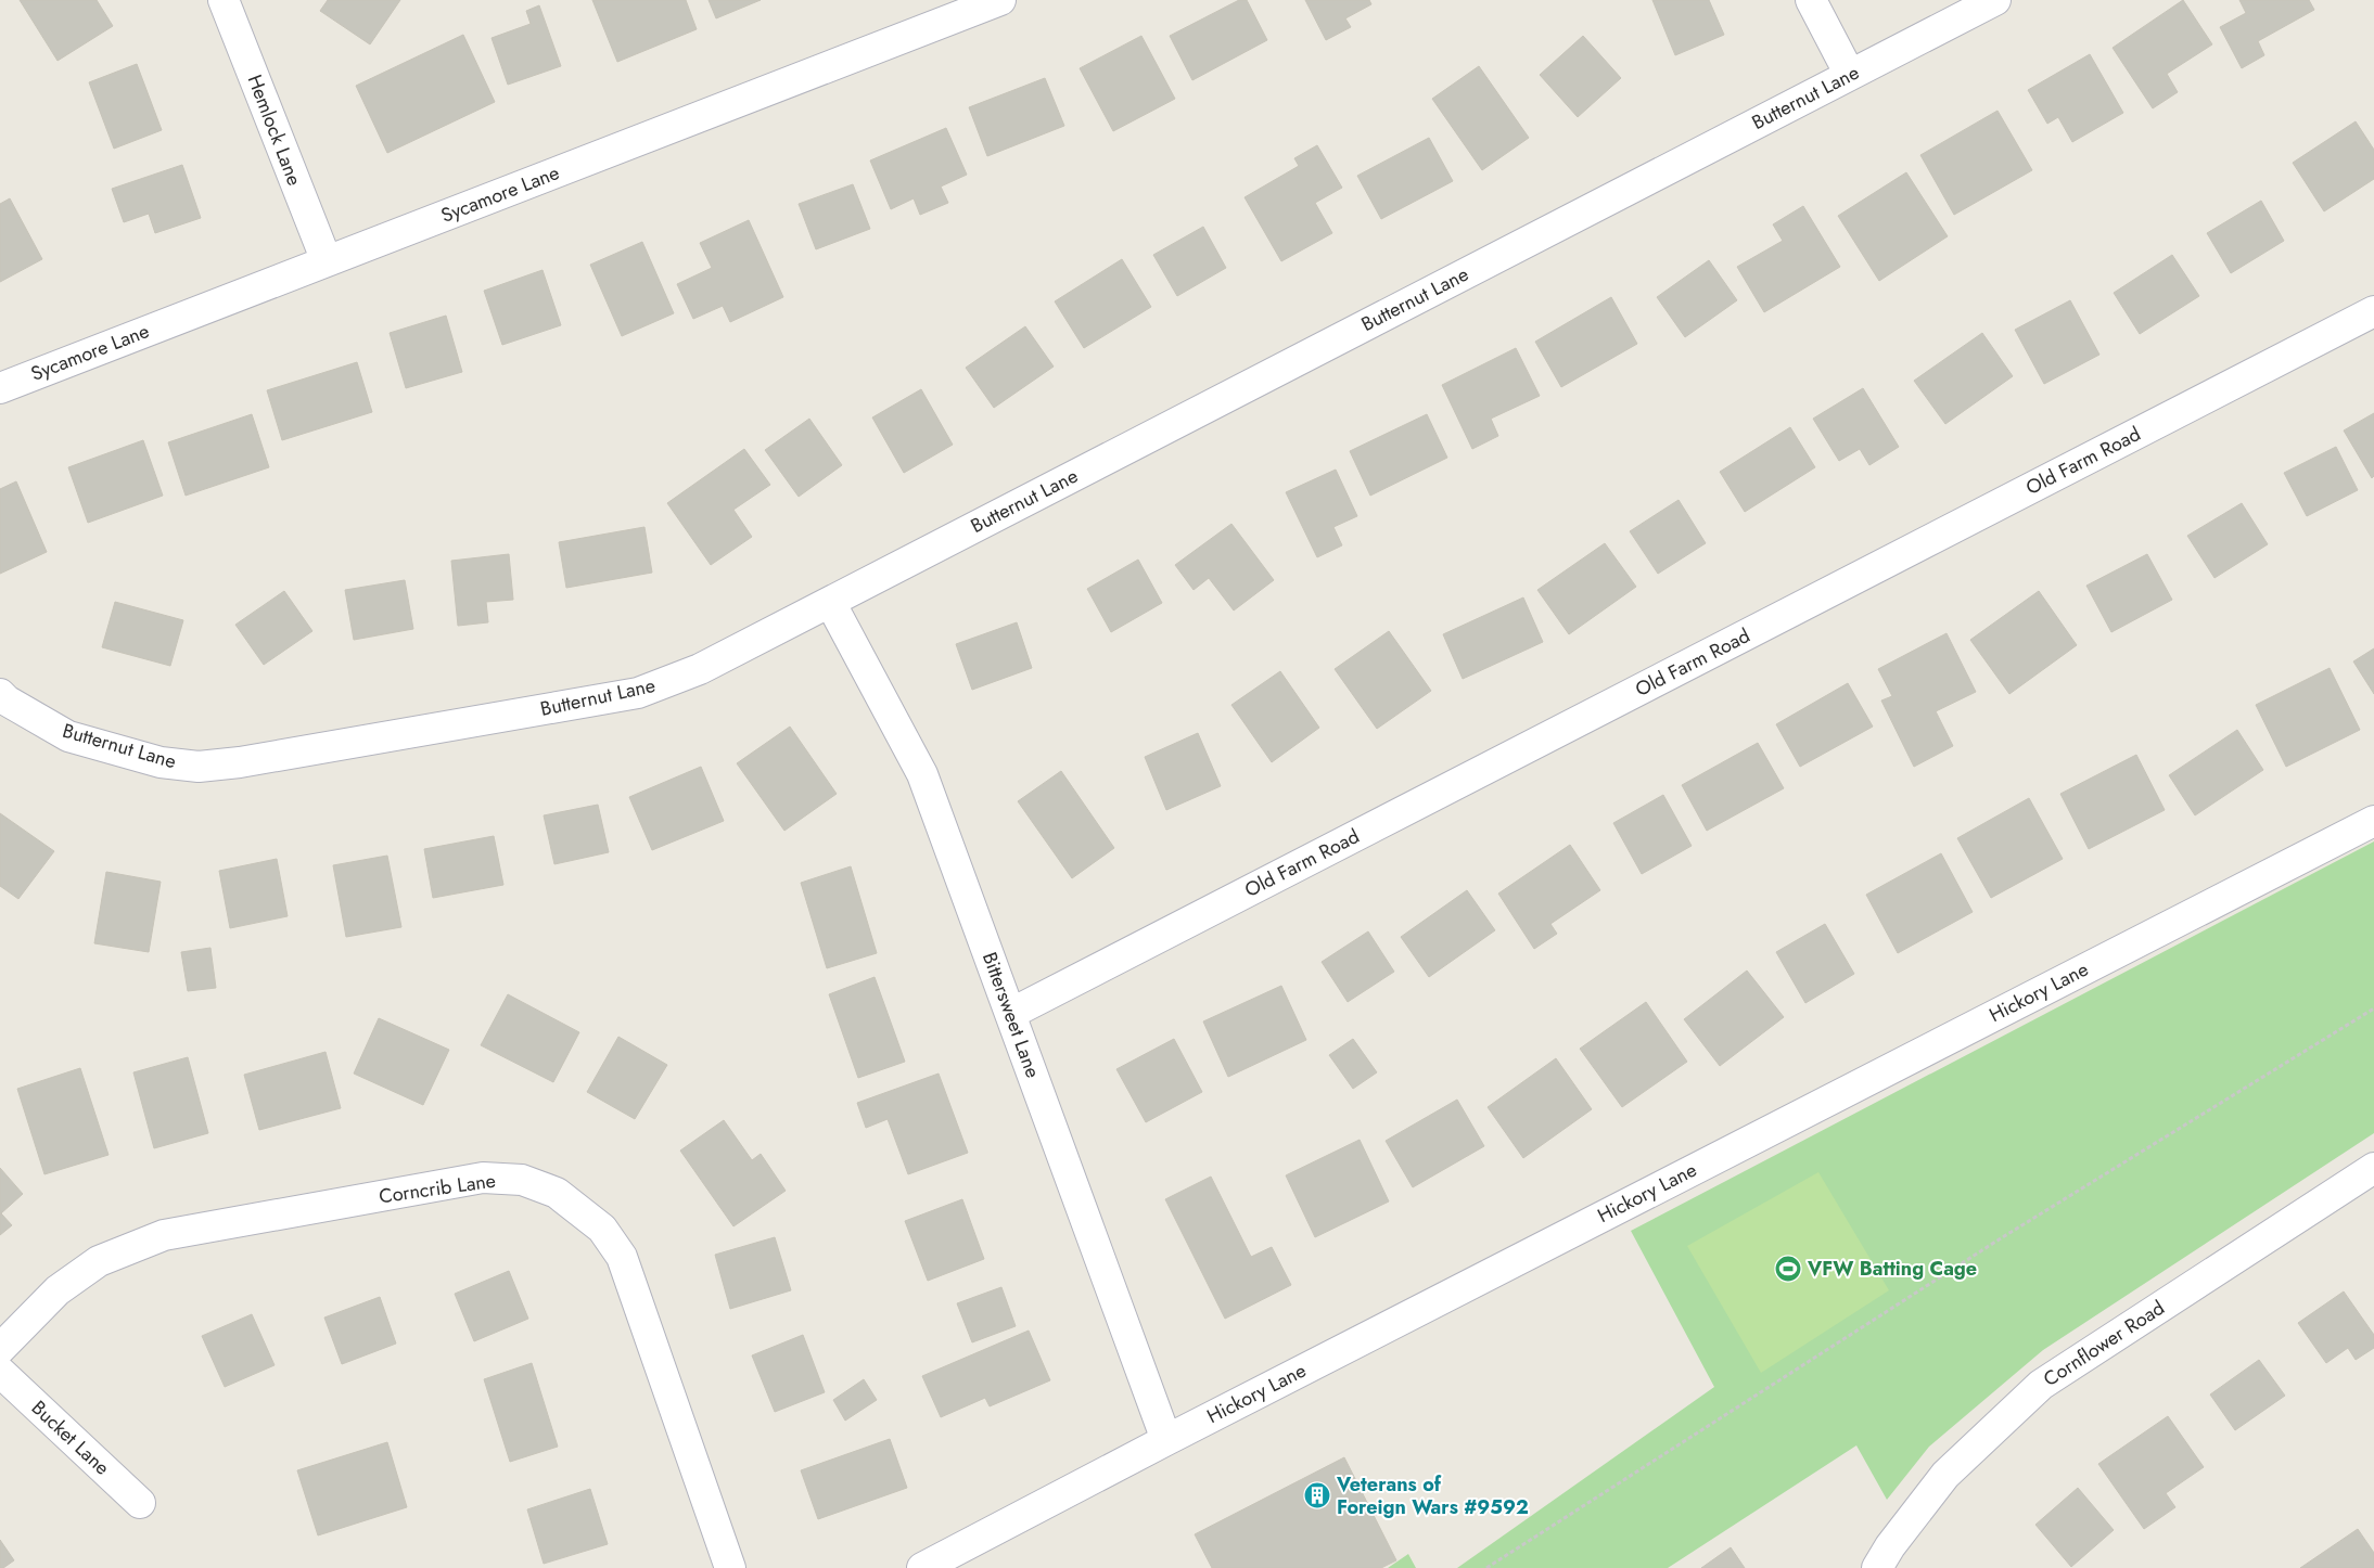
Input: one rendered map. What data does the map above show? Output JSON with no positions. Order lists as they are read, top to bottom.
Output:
{
  "streets": {
    "street": [
      "Butternut Lane",
      "Hemlock Lane",
      "Sycamore Lane",
      "Old Farm Road",
      "Hickory Lane",
      "Bittersweet Lane",
      "Corncrib Lane",
      "Cornflower Road",
      "Bucket Lane"
    ]
  },
  "crossings": [
    ["Butternut Lane", "Bittersweet Lane"],
    ["Hemlock Lane", "Sycamore Lane"],
    ["Old Farm Road", "Bittersweet Lane"],
    ["Hickory Lane", "Bittersweet Lane"]
  ],
  "places": {
    "sports": ["VFW Batting Cage"],
    "building": ["Veterans of Foreign Wars #9592"]
  }
}
